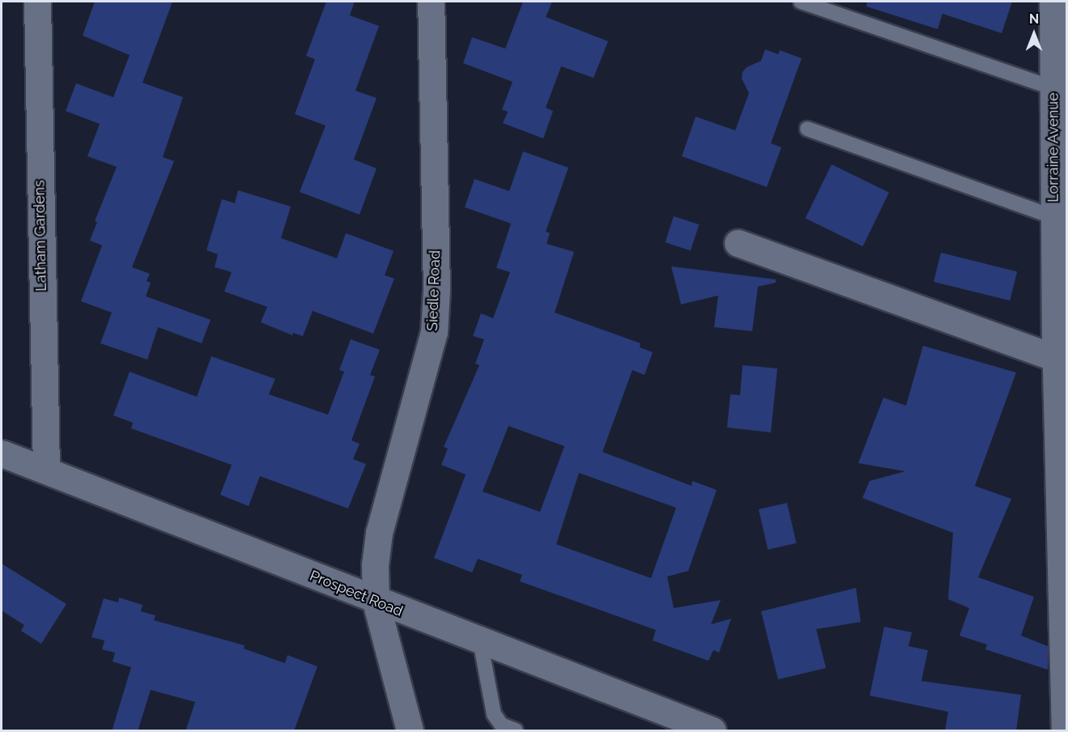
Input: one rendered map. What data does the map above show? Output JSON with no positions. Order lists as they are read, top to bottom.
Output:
{
  "streets": {
    "street": [
      "Lorraine Avenue",
      "Latham Gardens",
      "Siedle Road",
      "Prospect Road"
    ]
  },
  "crossings": [
    ["Latham Gardens", "Prospect Road"],
    ["Siedle Road", "Prospect Road"]
  ],
  "north": "top"
}
